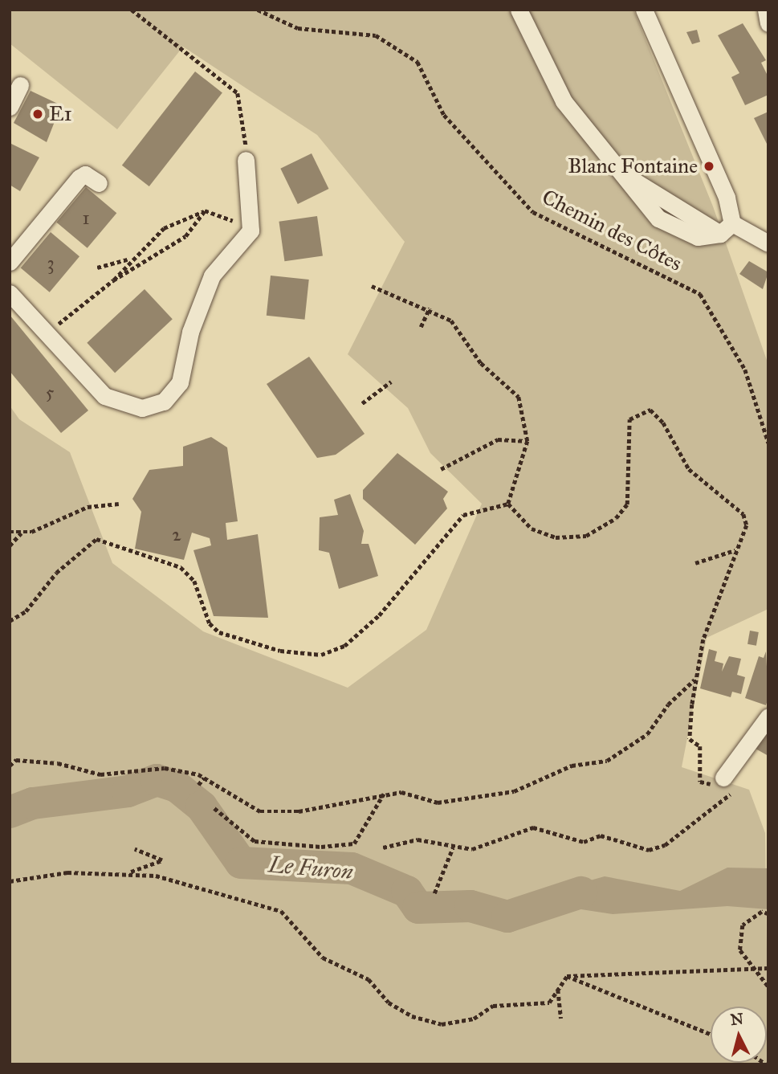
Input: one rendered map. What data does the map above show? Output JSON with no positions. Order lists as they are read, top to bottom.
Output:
{
  "streets": {
    "path": ["Chemin des Côtes"]
  },
  "water": ["Le Furon"],
  "places": ["E1", "Blanc Fontaine"],
  "house_numbers": [
    "1",
    "3",
    "5",
    "2"
  ],
  "north": "top"
}
